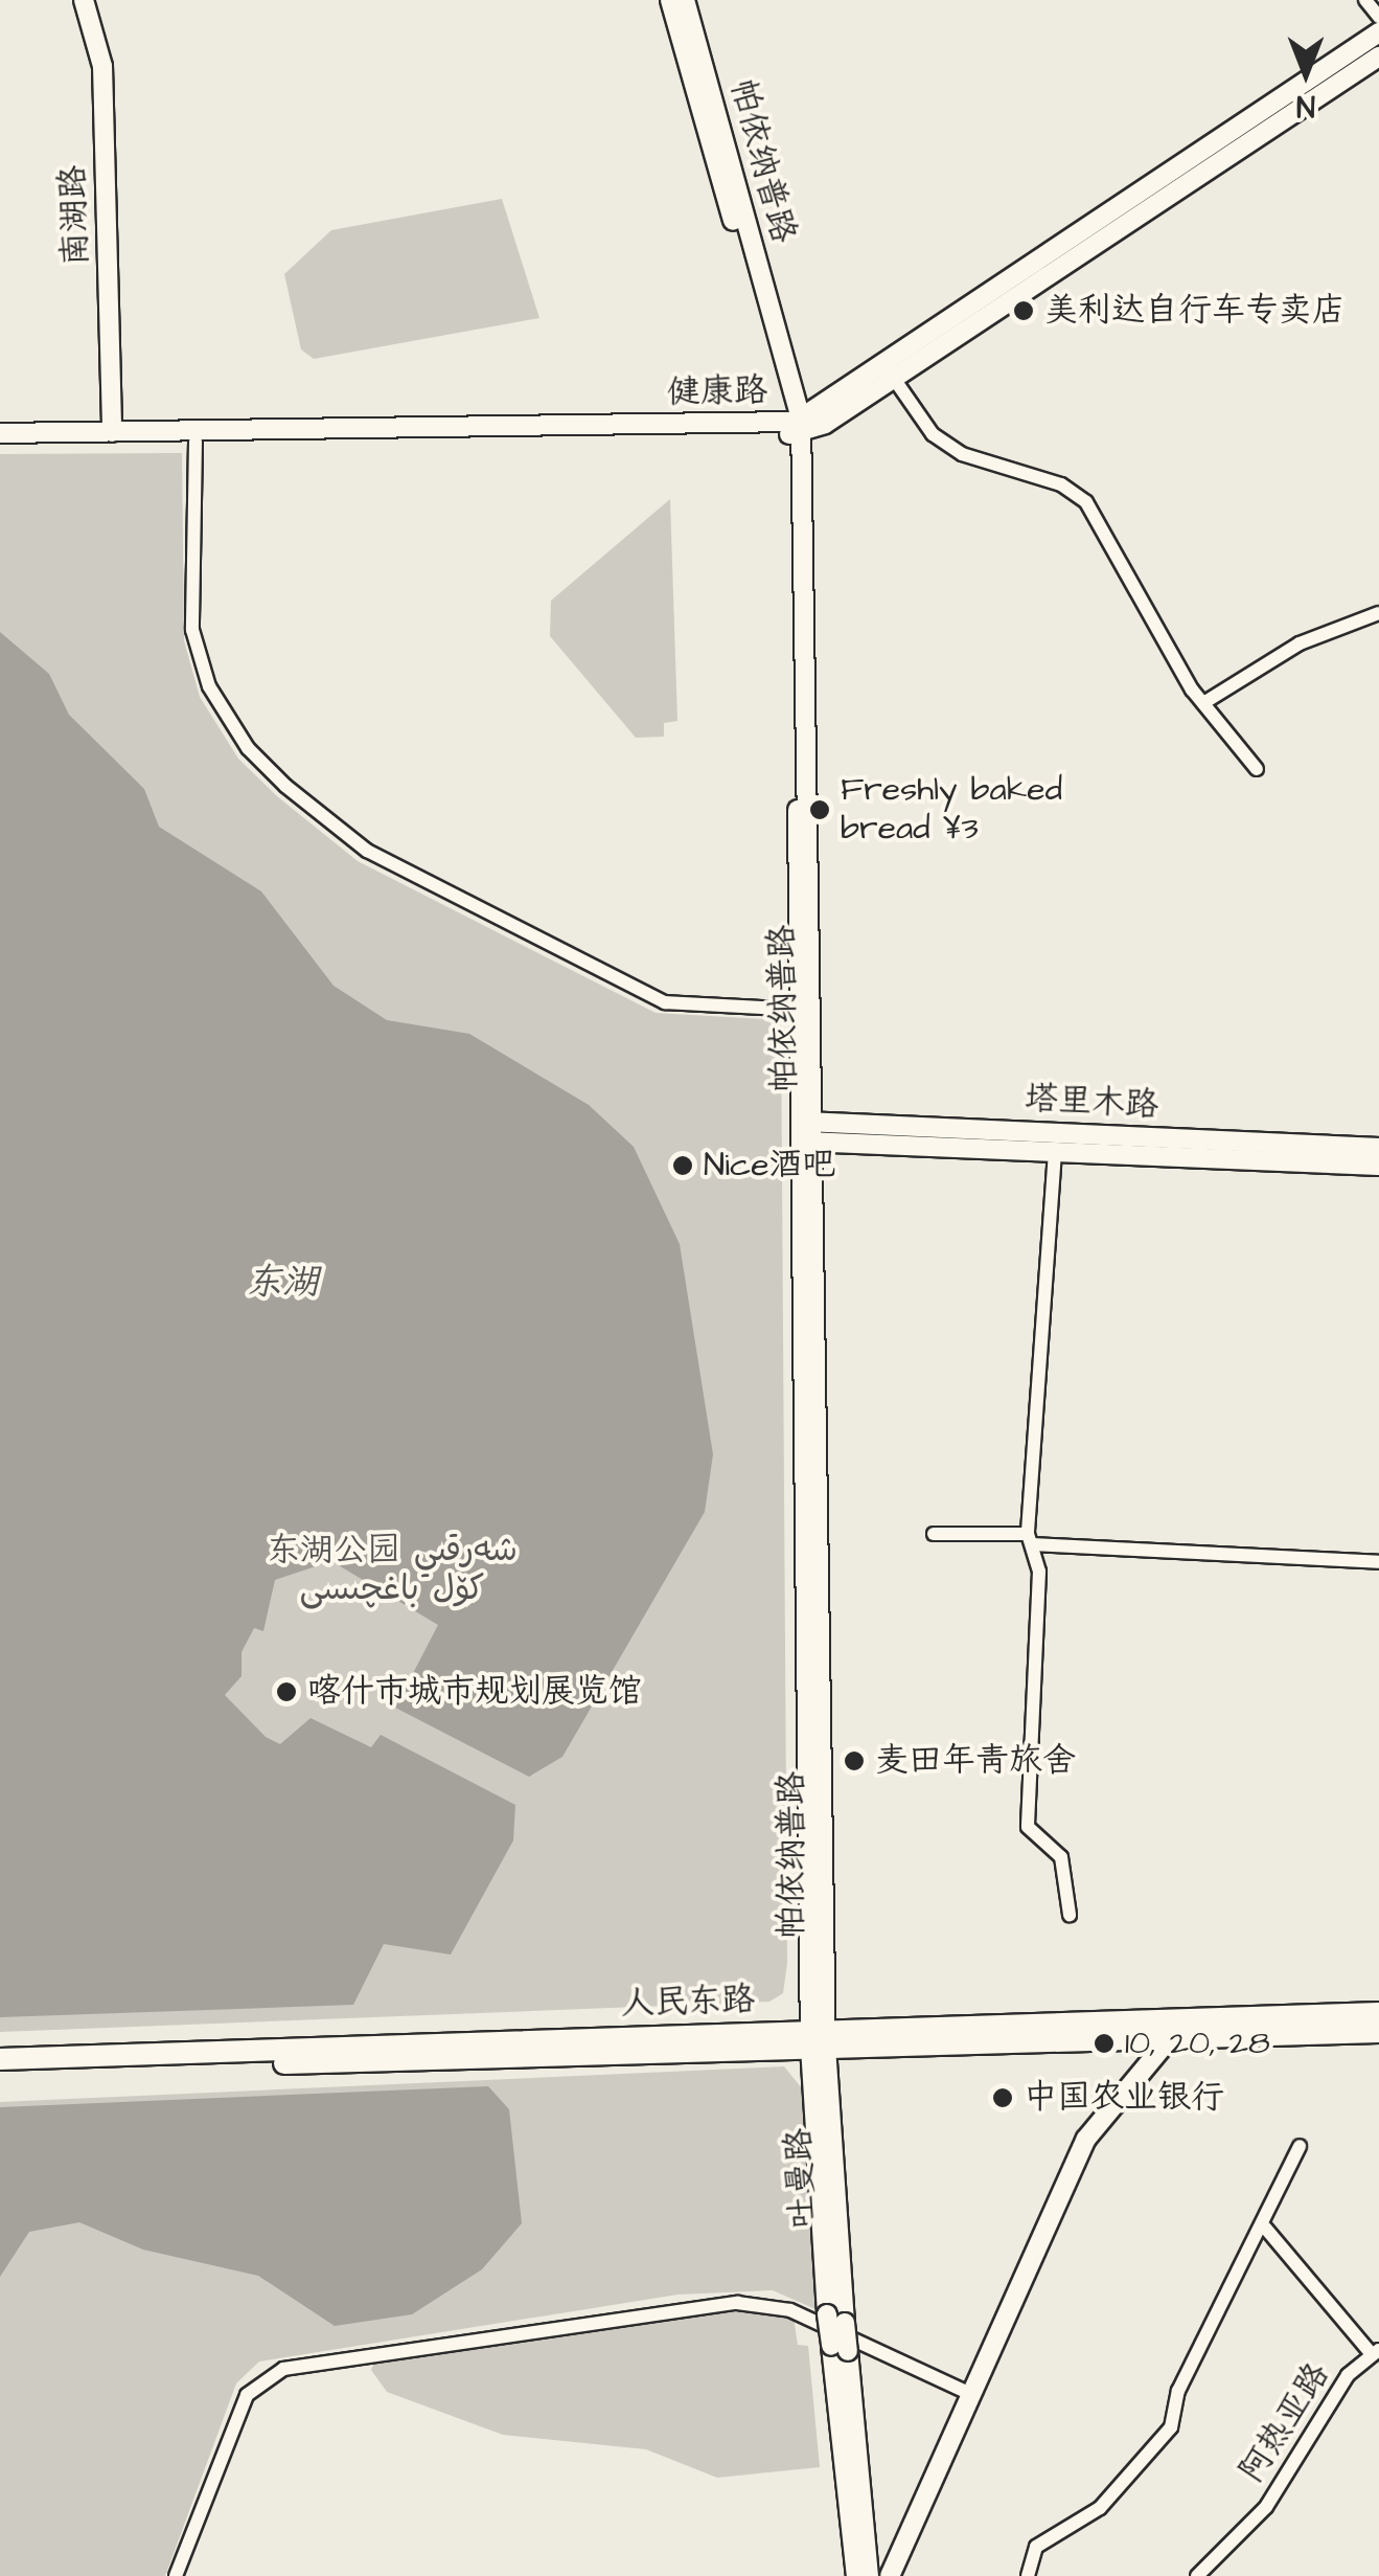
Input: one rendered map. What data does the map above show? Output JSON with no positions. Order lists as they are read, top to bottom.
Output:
{
  "streets": {
    "main road": [
      "帕依纳普路",
      "南湖路",
      "健康路",
      "塔里木路",
      "人民东路",
      "吐曼路"
    ],
    "street": ["阿热亚路"]
  },
  "crossings": [
    ["帕依纳普路", "健康路"],
    ["帕依纳普路", "塔里木路"],
    ["帕依纳普路", "人民东路"],
    ["帕依纳普路", "吐曼路"],
    ["南湖路", "健康路"],
    ["人民东路", "吐曼路"]
  ],
  "water": ["东湖"],
  "parks": ["东湖公园 شەرقىي كۆل باغچىسى"],
  "places": [
    "美利达自行车专卖店",
    "Freshly baked bread ¥3",
    "Nice酒吧",
    "喀什市城市规划展览馆",
    "麦田年青旅舍",
    "10, 20, 28",
    "中国农业银行"
  ],
  "north": "bottom"
}
